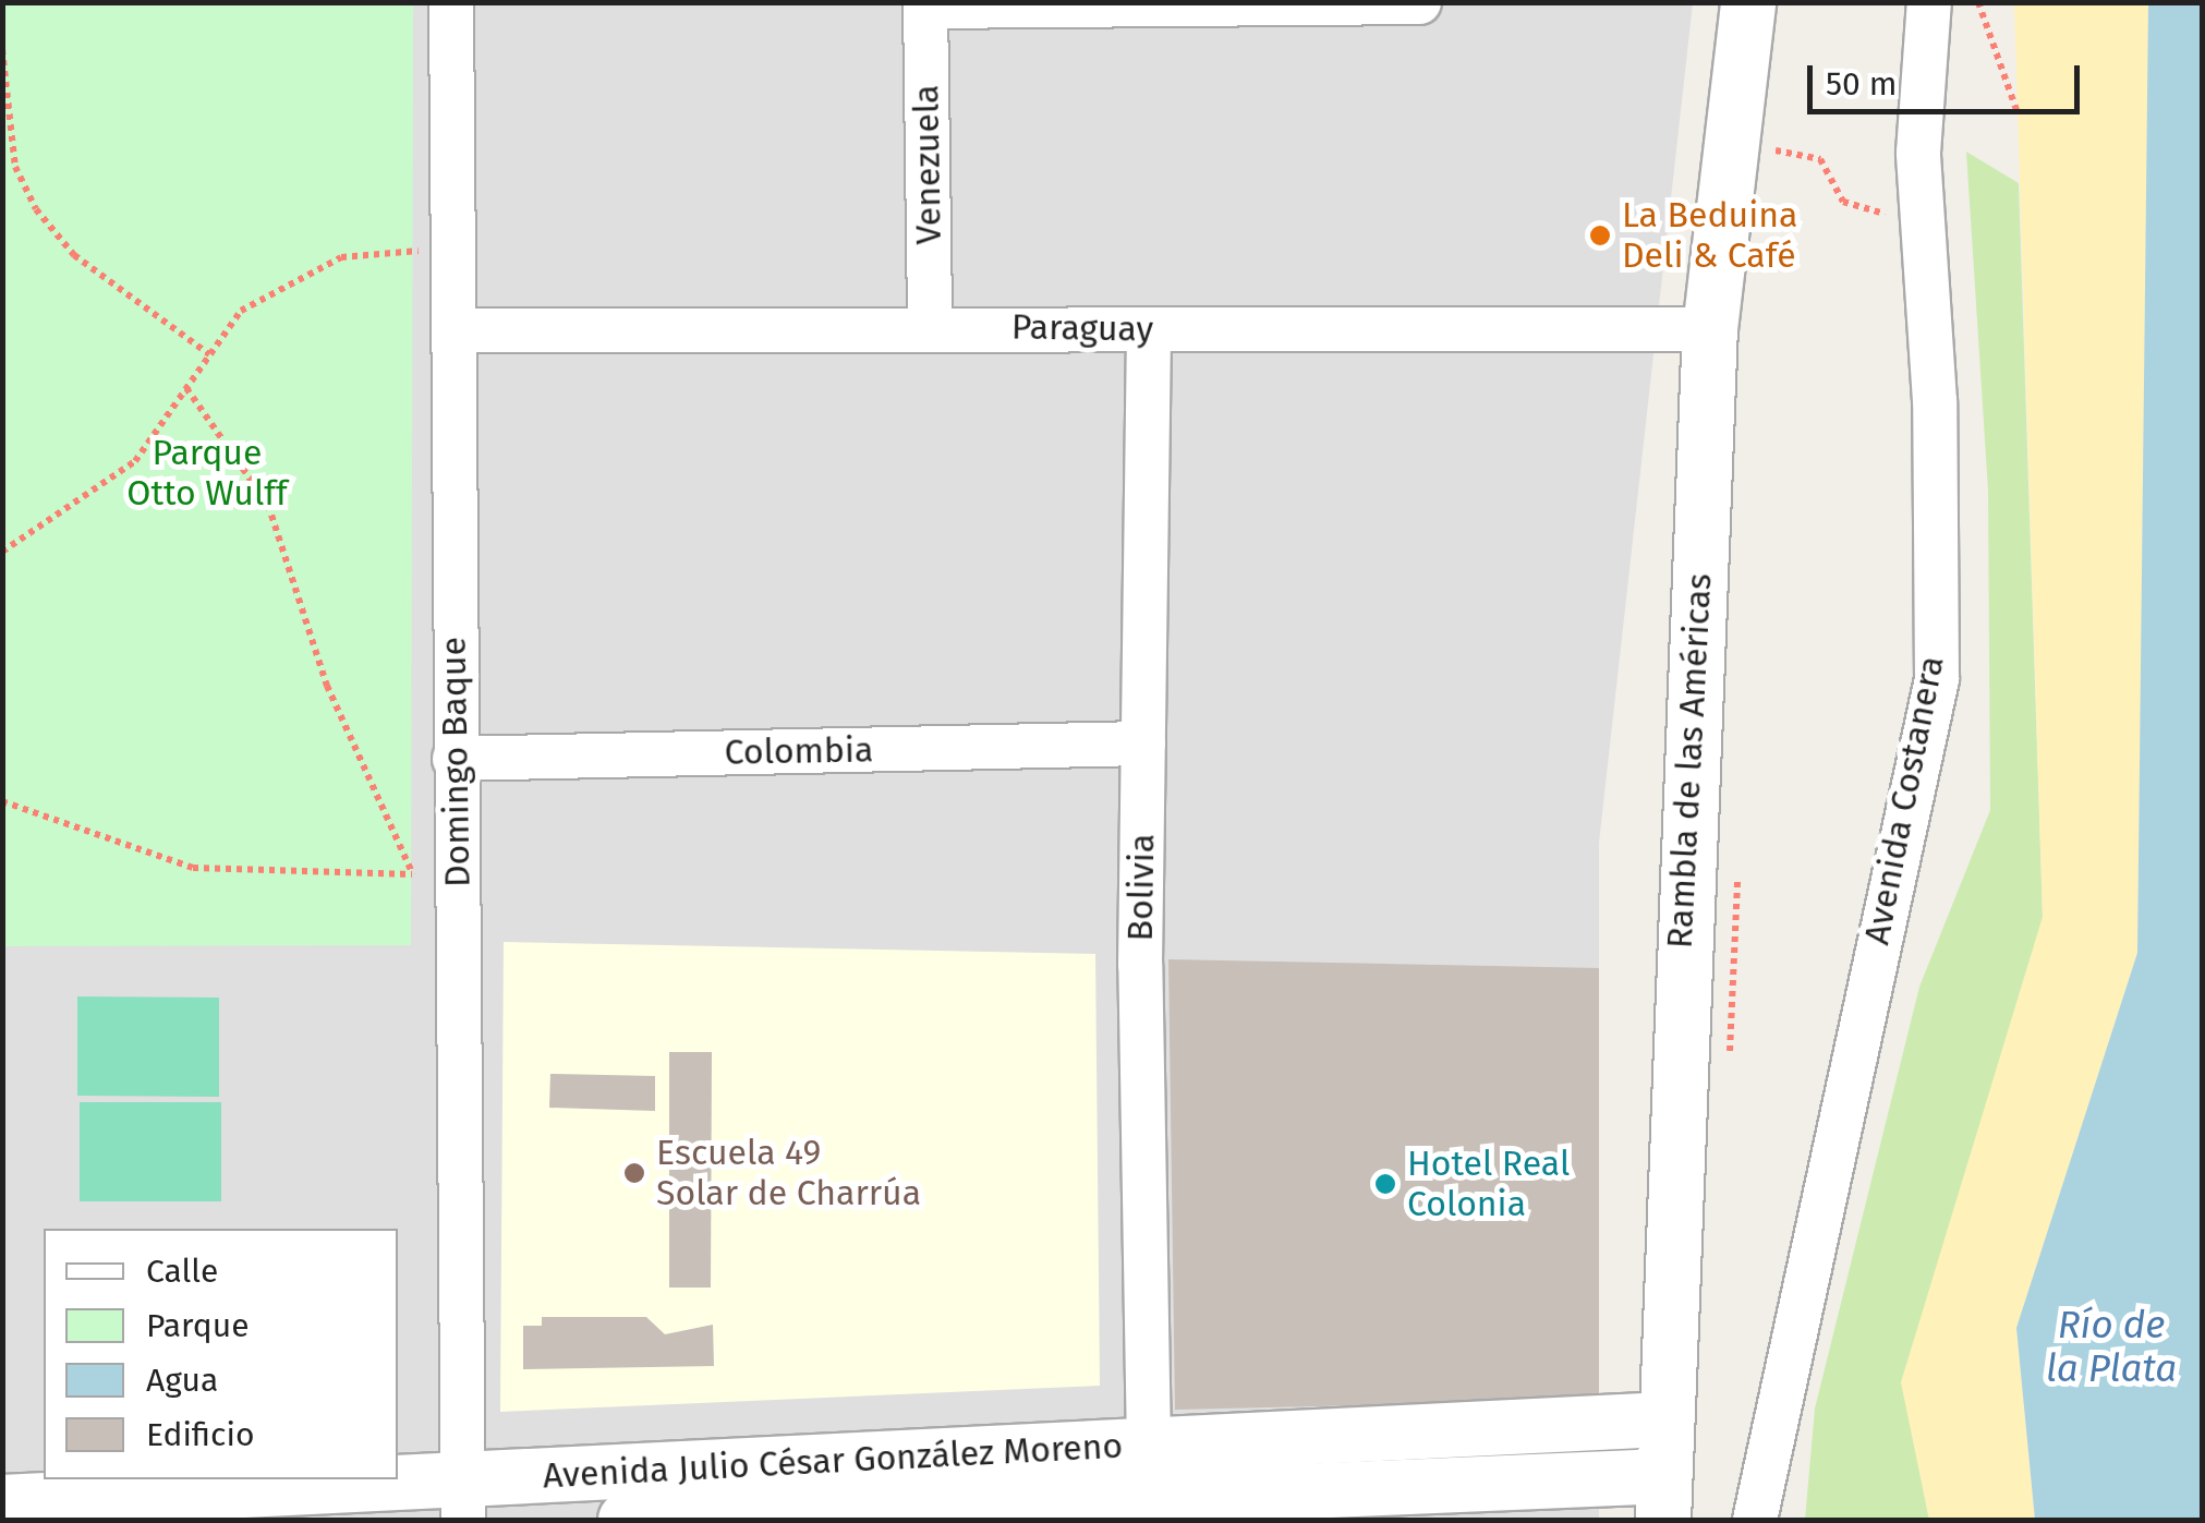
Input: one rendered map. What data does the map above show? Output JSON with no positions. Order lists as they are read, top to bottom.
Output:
{
  "streets": {
    "street": [
      "Venezuela",
      "Paraguay",
      "Colombia",
      "Rambla de las Américas",
      "Domingo Baque",
      "Avenida Costanera",
      "Bolivia",
      "Avenida Julio César González Moreno"
    ]
  },
  "crossings": [
    ["Venezuela", "Paraguay"],
    ["Paraguay", "Rambla de las Américas"],
    ["Paraguay", "Domingo Baque"],
    ["Paraguay", "Bolivia"],
    ["Colombia", "Domingo Baque"],
    ["Colombia", "Bolivia"],
    ["Rambla de las Américas", "Avenida Julio César González Moreno"],
    ["Domingo Baque", "Avenida Julio César González Moreno"],
    ["Bolivia", "Avenida Julio César González Moreno"]
  ],
  "water": ["Río de la Plata"],
  "parks": ["Parque Otto Wulff"],
  "places": ["La Beduina Deli & Café", "Escuela 49 Solar de Charrúa", "Hotel Real Colonia"],
  "legend": [
    "Calle",
    "Parque",
    "Agua",
    "Edificio"
  ],
  "scale_bar": "50 m"
}
